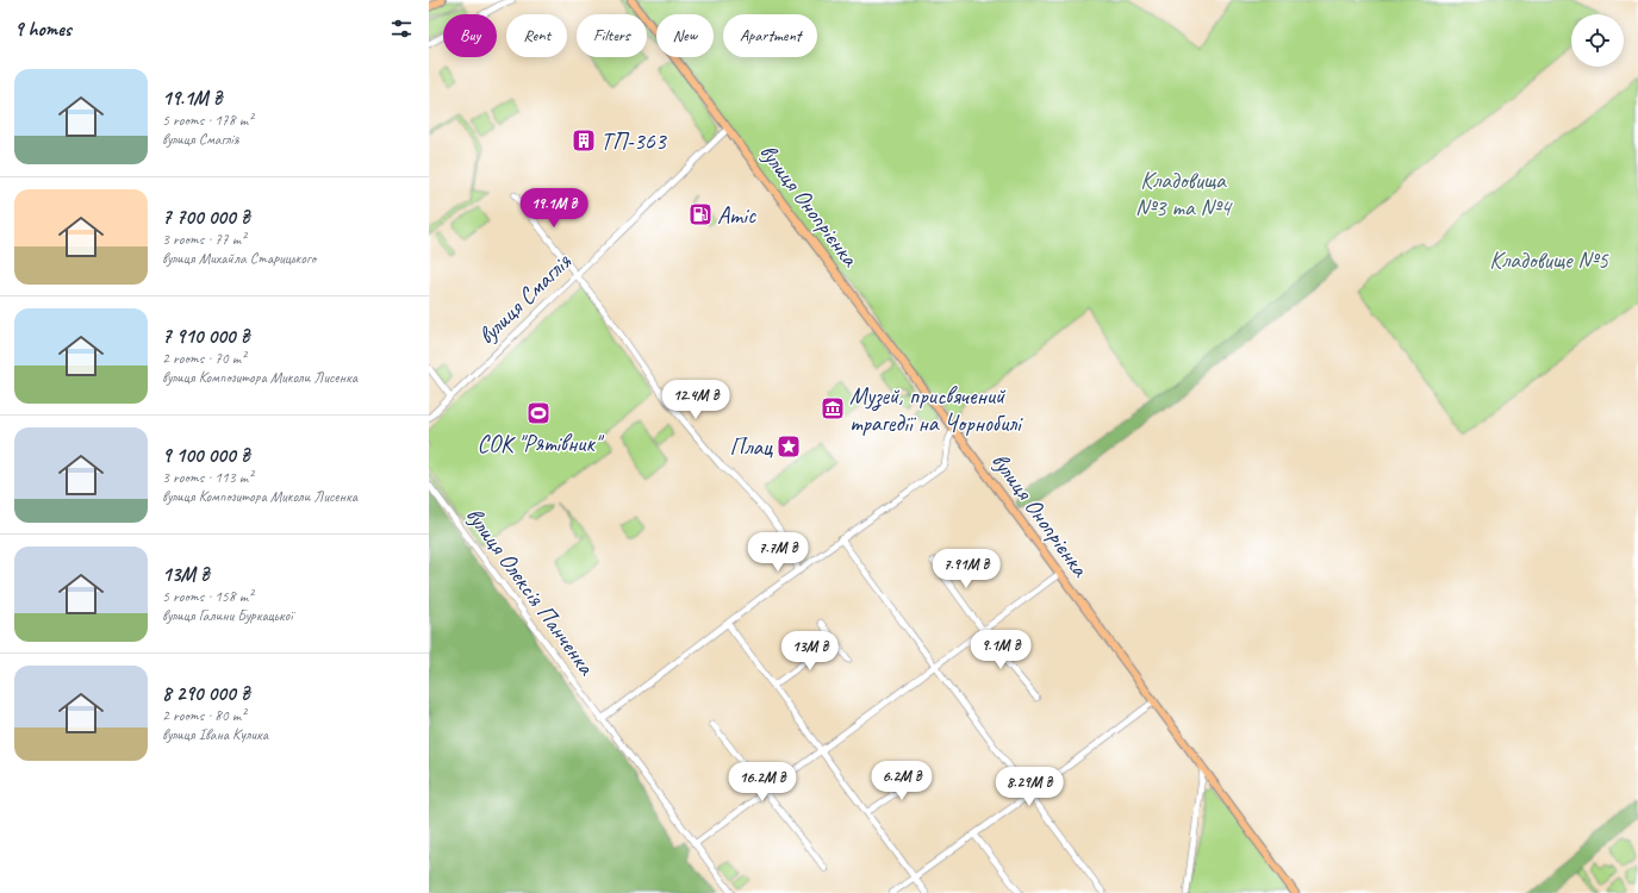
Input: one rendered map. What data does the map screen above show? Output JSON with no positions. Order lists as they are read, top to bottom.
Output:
{
  "streets": {
    "main road": ["вулиця Онопрієнка"],
    "street": ["вулиця Смаглія", "вулиця Олексія Панченка"]
  },
  "crossings": [
    ["вулиця Онопрієнка", "вулиця Смаглія"]
  ],
  "parks": ["Кладовища №3 та №4", "Кладовище №5"],
  "places": {
    "building": ["ТП-363"],
    "fuel station": ["Amic"],
    "museum": ["Музей, присвячений трагедії на Чорнобилі"],
    "sports": ["СОК \"Рятівник\""],
    "place": ["Плац"]
  },
  "page": {
    "heading": "9 homes",
    "chip": [
      "Buy",
      "Rent",
      "Filters",
      "New",
      "Apartment"
    ],
    "list": [
      {
        "name": "19.1M ₴",
        "note": "5 rooms · 178 m² · вулиця Смаглія"
      },
      {
        "name": "7 700 000 ₴",
        "note": "3 rooms · 77 m² · вулиця Михайла Старицького"
      },
      {
        "name": "7 910 000 ₴",
        "note": "2 rooms · 70 m² · вулиця Композитора Миколи Лисенка"
      },
      {
        "name": "9 100 000 ₴",
        "note": "3 rooms · 113 m² · вулиця Композитора Миколи Лисенка"
      },
      {
        "name": "13M ₴",
        "note": "5 rooms · 158 m² · вулиця Галини Буркацької"
      },
      {
        "name": "8 290 000 ₴",
        "note": "2 rooms · 80 m² · вулиця Івана Кулика"
      }
    ],
    "price": [
      "19.1M ₴",
      "12.4M ₴",
      "7.7M ₴",
      "7.91M ₴",
      "9.1M ₴",
      "13M ₴",
      "6.2M ₴",
      "16.2M ₴",
      "8.29M ₴"
    ]
  }
}
